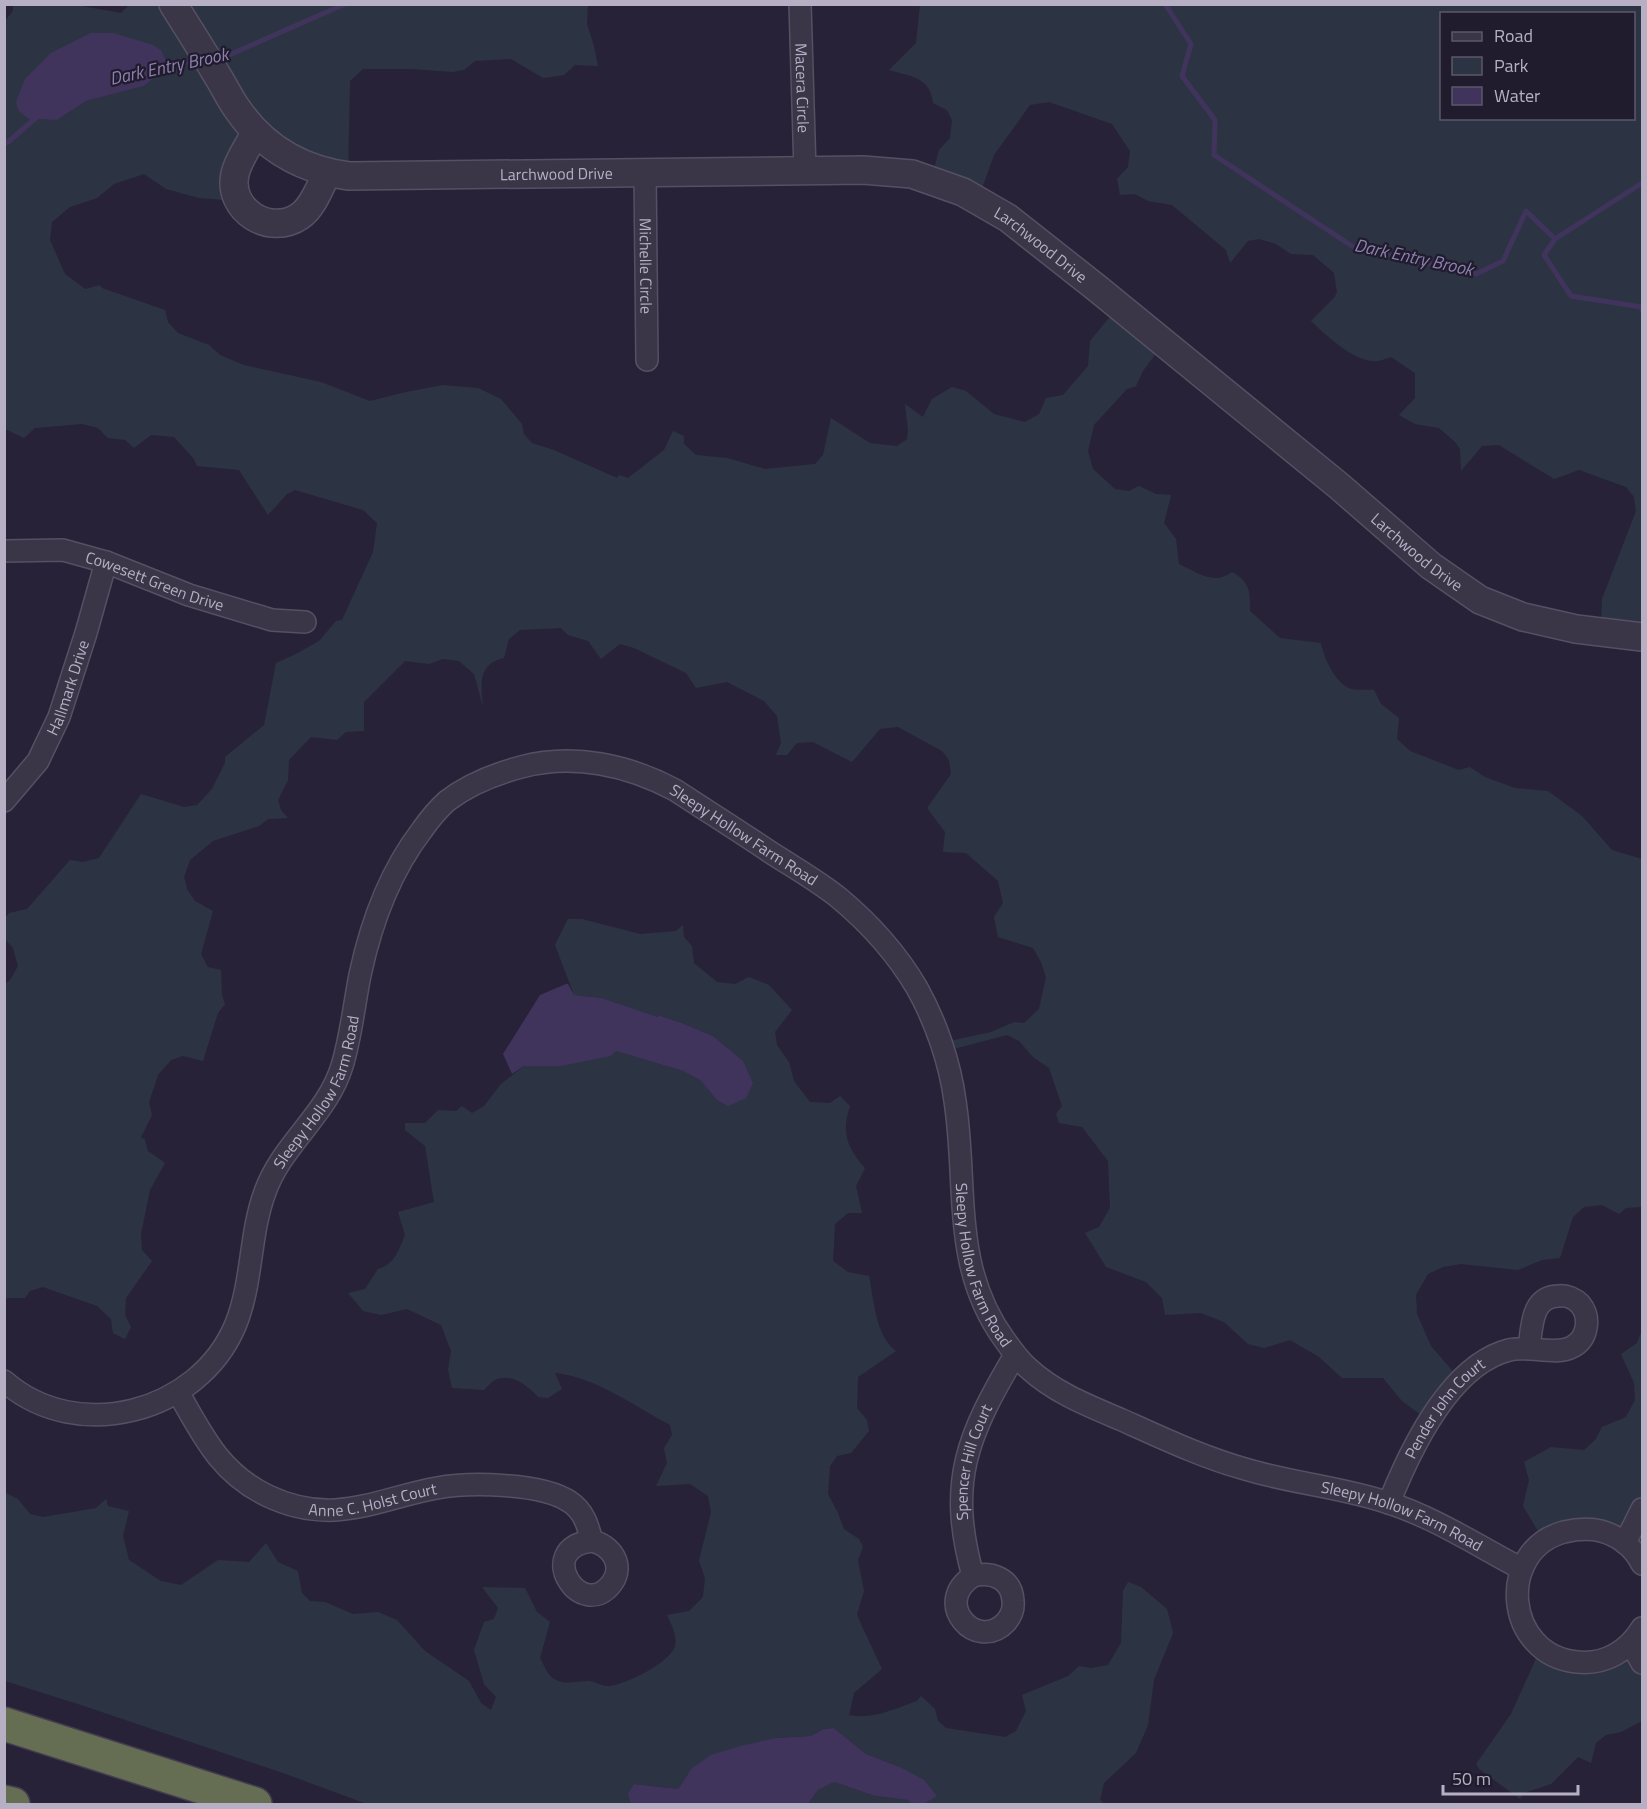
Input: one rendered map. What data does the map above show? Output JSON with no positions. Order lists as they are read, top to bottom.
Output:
{
  "streets": {
    "street": [
      "Macera Circle",
      "Larchwood Drive",
      "Michelle Circle",
      "Cowesett Green Drive",
      "Hallmark Drive",
      "Sleepy Hollow Farm Road",
      "Pender John Court",
      "Spencer Hill Court",
      "Anne C. Holst Court"
    ]
  },
  "crossings": [
    ["Macera Circle", "Larchwood Drive"],
    ["Larchwood Drive", "Michelle Circle"],
    ["Cowesett Green Drive", "Hallmark Drive"],
    ["Sleepy Hollow Farm Road", "Pender John Court"],
    ["Sleepy Hollow Farm Road", "Spencer Hill Court"],
    ["Sleepy Hollow Farm Road", "Anne C. Holst Court"]
  ],
  "water": ["Dark Entry Brook"],
  "legend": ["Road", "Park", "Water"],
  "scale_bar": "50 m"
}
